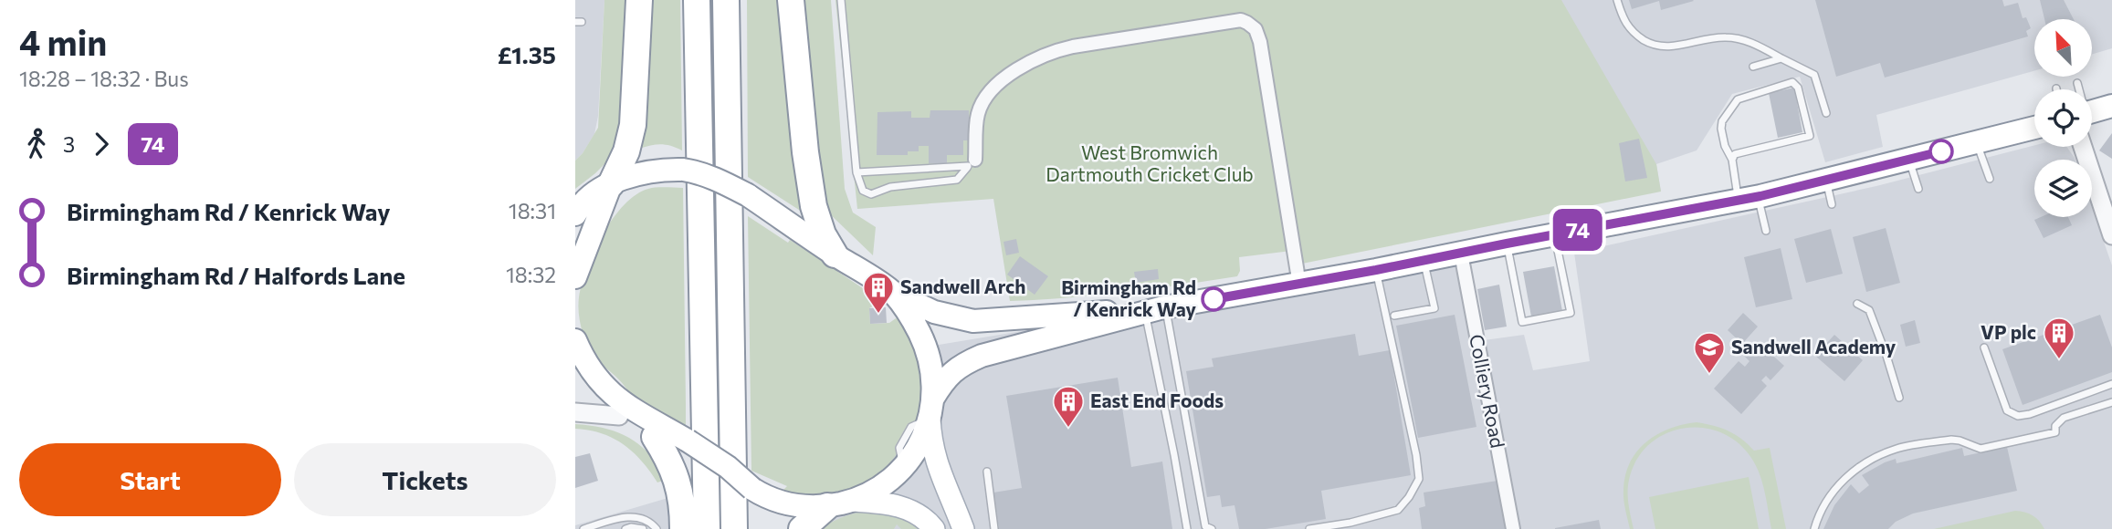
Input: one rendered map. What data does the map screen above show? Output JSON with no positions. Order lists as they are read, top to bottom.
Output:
{
  "streets": {
    "street": ["Colliery Road"]
  },
  "parks": ["West Bromwich Dartmouth Cricket Club"],
  "places": {
    "other": ["Birmingham Rd / Kenrick Way"],
    "building": ["Sandwell Arch", "VP plc", "East End Foods"],
    "school or university": ["Sandwell Academy"]
  },
  "lines": ["bus line 74"],
  "north": "top left",
  "page": {
    "heading": ["4 min", "18:28 – 18:32 · Bus", "£1.35"],
    "on_map": "74",
    "legs": ["3", "74"],
    "list": [
      {
        "name": "Birmingham Rd / Kenrick Way",
        "value": "18:31"
      },
      {
        "name": "Birmingham Rd / Halfords Lane",
        "value": "18:32"
      }
    ],
    "buttons": ["Start", "Tickets"]
  }
}
